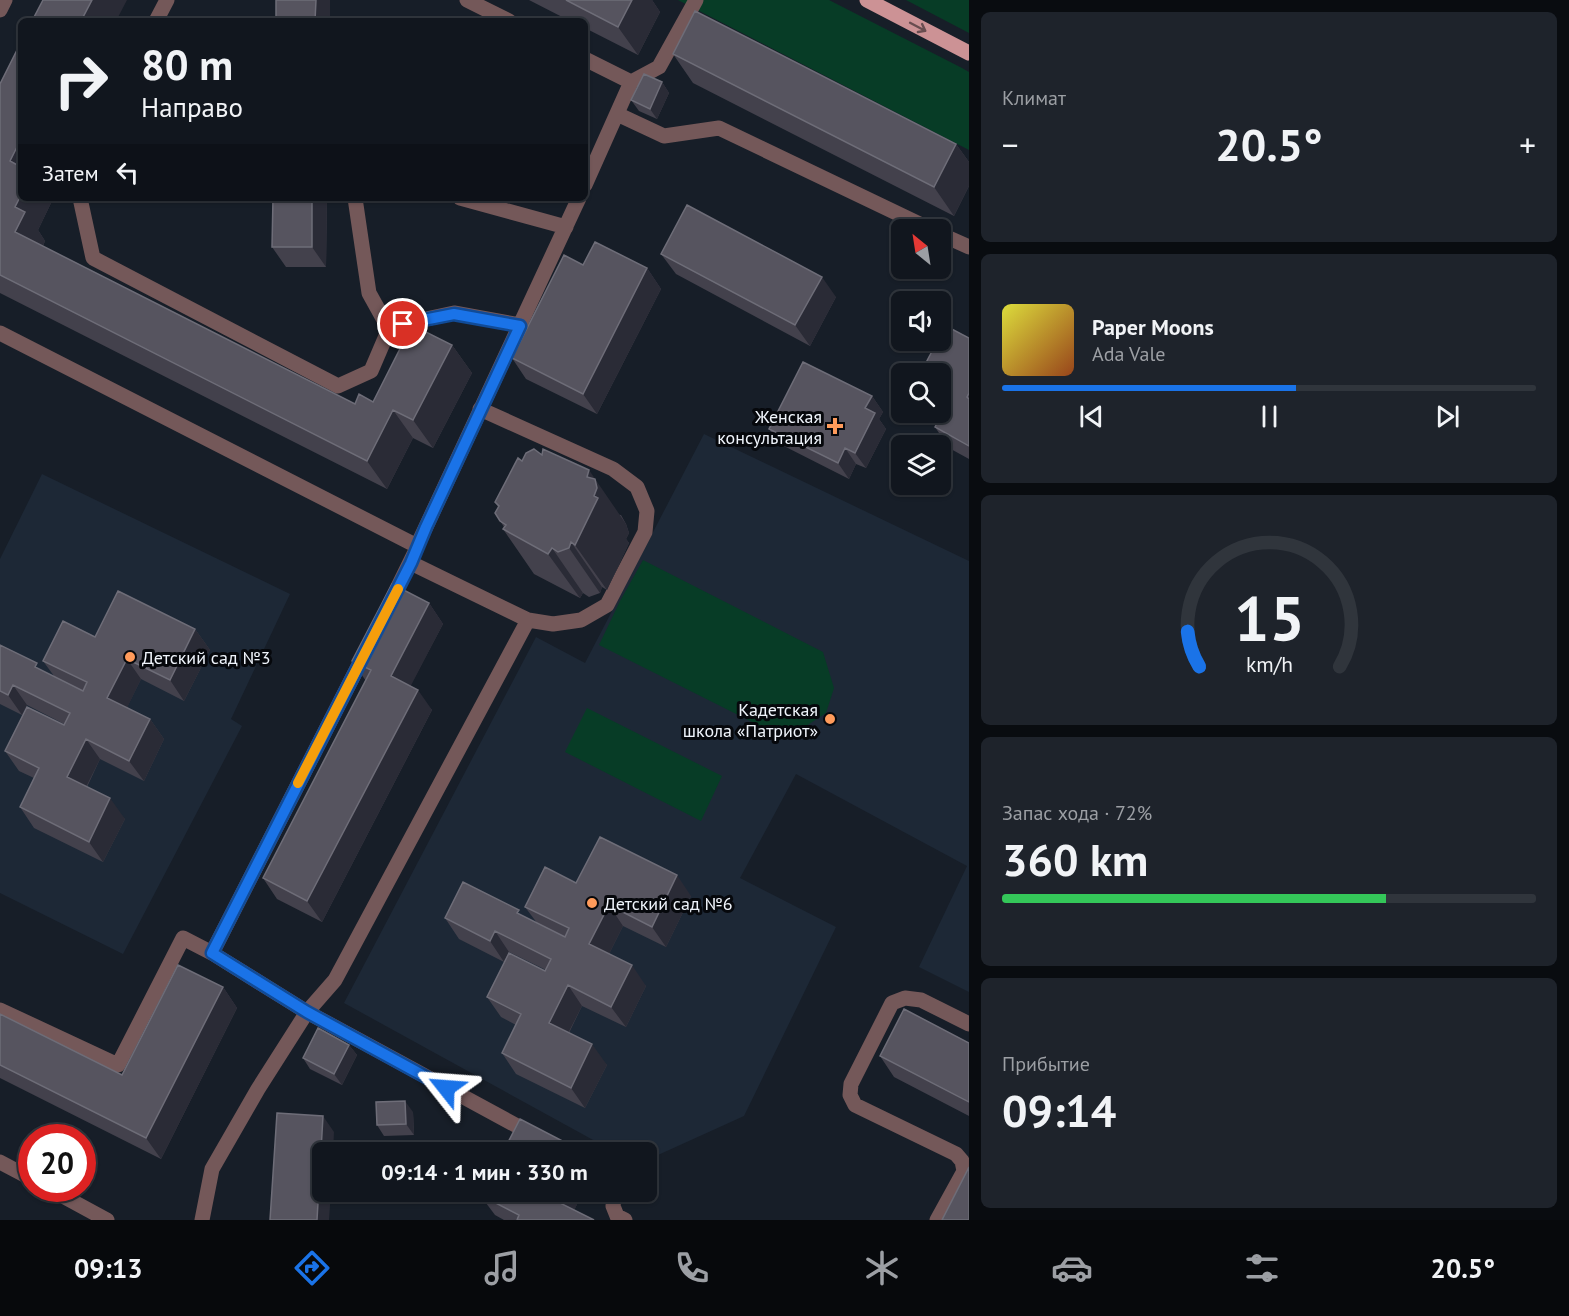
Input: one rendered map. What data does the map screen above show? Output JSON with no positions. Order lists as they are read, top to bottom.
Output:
{
  "places": {
    "health": ["Женская консультация"],
    "other": ["Детский сад №3", "Кадетская школа «Патриот»", "Детский сад №6"]
  },
  "north": "top left",
  "page": {
    "tile": [
      "Климат",
      ["Запас хода · 72%", "360 km"],
      ["Прибытие", "09:14"]
    ],
    "turn": ["80 m", "Направо"],
    "heat": ["−", "20.5°", "+"],
    "then": "Затем",
    "song": ["Paper Moons", "Ada Vale"],
    "limit": "20",
    "trip": "09:14 · 1 мин · 330 m",
    "tabs": ["09:13", "20.5°"],
    "gauge": ["15", "km/h"]
  }
}
